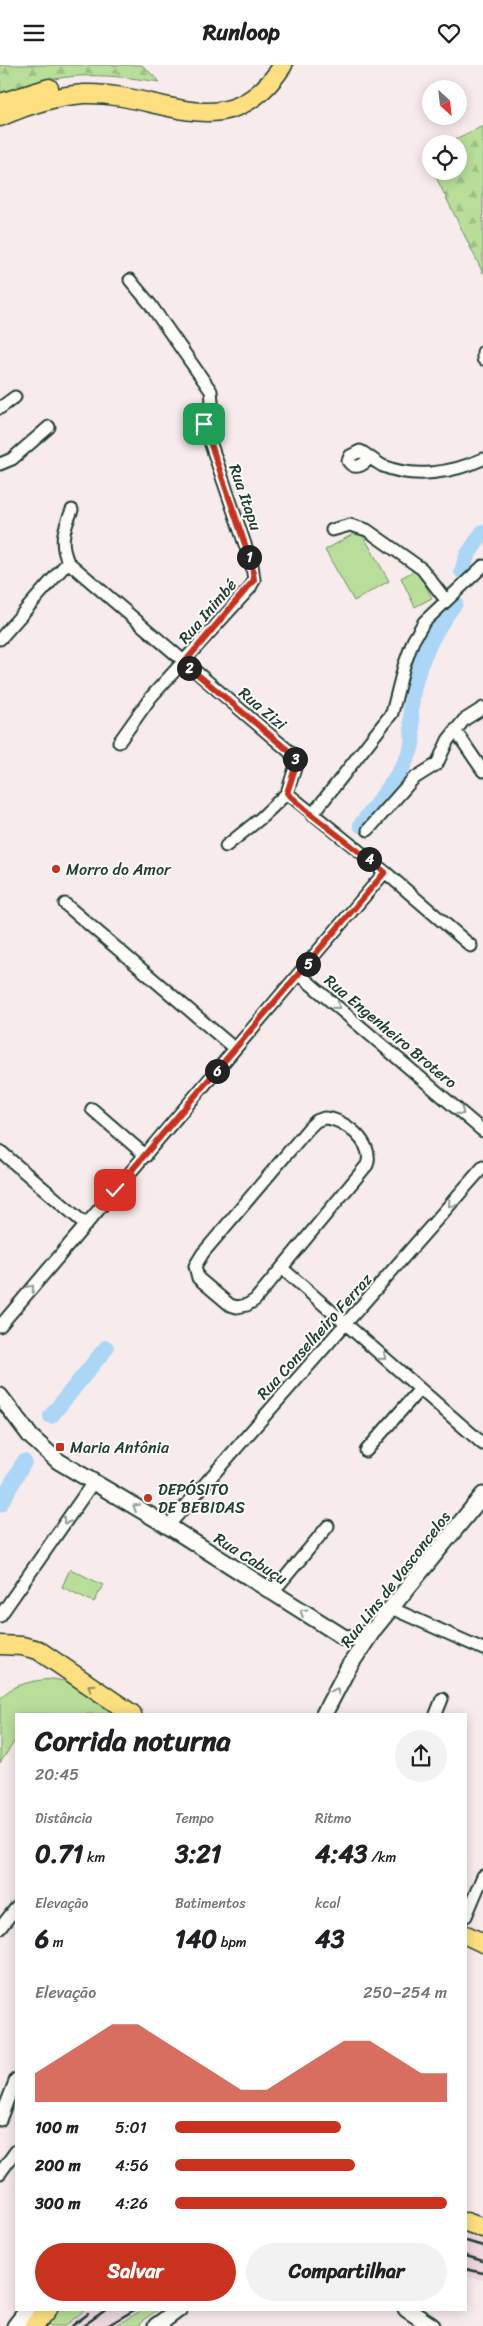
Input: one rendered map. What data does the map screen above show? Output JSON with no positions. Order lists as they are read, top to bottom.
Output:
{
  "streets": {
    "street": [
      "Rua Itapu",
      "Rua Inimbé",
      "Rua Zizi",
      "Rua Engenheiro Brotero",
      "Rua Conselheiro Ferraz",
      "Rua Cabuçu",
      "Rua Lins de Vasconcelos"
    ]
  },
  "crossings": [
    ["Rua Itapu", "Rua Inimbé"],
    ["Rua Inimbé", "Rua Zizi"],
    ["Rua Conselheiro Ferraz", "Rua Cabuçu"]
  ],
  "one_way": ["Rua Engenheiro Brotero", "Rua Conselheiro Ferraz", "Rua Cabuçu"],
  "places": {
    "other": ["Morro do Amor", "DEPÓSITO DE BEBIDAS"],
    "transit": ["Maria Antônia"]
  },
  "north": "bottom right",
  "page": {
    "header": "Runloop",
    "pins": [
      "1",
      "2",
      "3",
      "4",
      "5",
      "6"
    ],
    "heading": ["Corrida noturna", "20:45"],
    "stats": [
      ["Distância", "0.71 km"],
      ["Tempo", "3:21"],
      ["Ritmo", "4:43 /km"],
      ["Elevação", "6 m"],
      ["Batimentos", "140 bpm"],
      ["kcal", "43"]
    ],
    "chart": ["Elevação", "250–254 m"],
    "list": [
      {
        "name": "100 m",
        "note": "5:01"
      },
      {
        "name": "200 m",
        "note": "4:56"
      },
      {
        "name": "300 m",
        "note": "4:26"
      }
    ],
    "buttons": ["Salvar", "Compartilhar"]
  }
}
